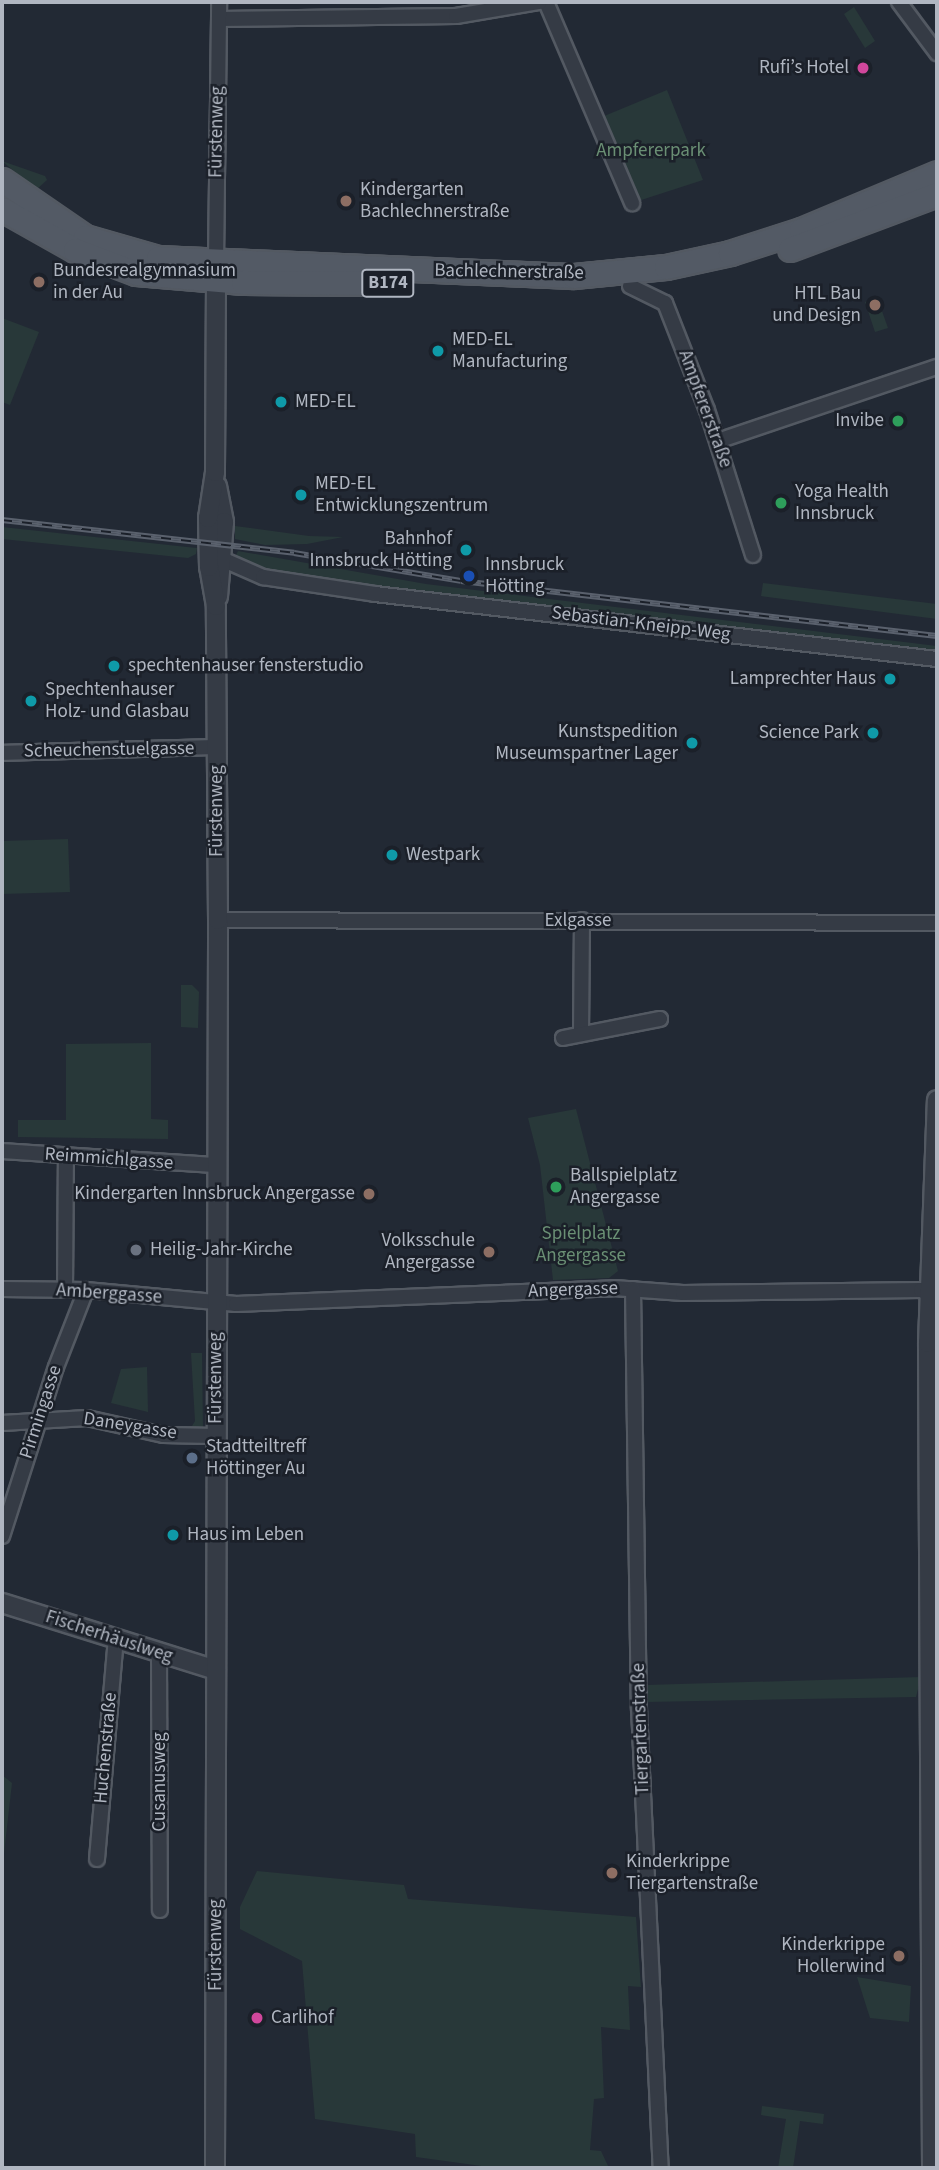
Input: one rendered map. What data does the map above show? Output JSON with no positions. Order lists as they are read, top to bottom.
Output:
{
  "streets": {
    "main road": ["Bachlechnerstraße", "B174"],
    "street": [
      "Fürstenweg",
      "Ampfererstraße",
      "Sebastian-Kneipp-Weg",
      "Scheuchenstuelgasse",
      "Exlgasse",
      "Reimmichlgasse",
      "Angergasse",
      "Amberggasse",
      "Pirmingasse",
      "Daneygasse",
      "Fischerhäuslweg",
      "Tiergartenstraße",
      "Huchenstraße",
      "Cusanusweg"
    ]
  },
  "crossings": [
    ["Fürstenweg", "Bachlechnerstraße"],
    ["Fürstenweg", "Sebastian-Kneipp-Weg"],
    ["Fürstenweg", "Scheuchenstuelgasse"],
    ["Fürstenweg", "Exlgasse"],
    ["Fürstenweg", "Reimmichlgasse"],
    ["Fürstenweg", "Angergasse"],
    ["Fürstenweg", "Amberggasse"],
    ["Fürstenweg", "Daneygasse"],
    ["Fürstenweg", "Fischerhäuslweg"],
    ["Bachlechnerstraße", "Ampfererstraße"],
    ["Angergasse", "Amberggasse"],
    ["Angergasse", "Tiergartenstraße"],
    ["Amberggasse", "Pirmingasse"],
    ["Pirmingasse", "Daneygasse"],
    ["Fischerhäuslweg", "Huchenstraße"],
    ["Fischerhäuslweg", "Cusanusweg"]
  ],
  "parks": ["Ampfererpark", "Spielplatz Angergasse"],
  "places": [
    "Rufi’s Hotel",
    "Kindergarten Bachlechnerstraße",
    "Bundesrealgymnasium in der Au",
    "HTL Bau und Design",
    "MED-EL Manufacturing",
    "MED-EL",
    "Invibe",
    "MED-EL Entwicklungszentrum",
    "Yoga Health Innsbruck",
    "Bahnhof Innsbruck Hötting",
    "Innsbruck Hötting",
    "spechtenhauser fensterstudio",
    "Lamprechter Haus",
    "Spechtenhauser Holz- und Glasbau",
    "Science Park",
    "Kunstspedition Museumspartner Lager",
    "Westpark",
    "Ballspielplatz Angergasse",
    "Kindergarten Innsbruck Angergasse",
    "Heilig-Jahr-Kirche",
    "Volksschule Angergasse",
    "Stadtteiltreff Höttinger Au",
    "Haus im Leben",
    "Kinderkrippe Tiergartenstraße",
    "Kinderkrippe Hollerwind",
    "Carlihof"
  ]
}
